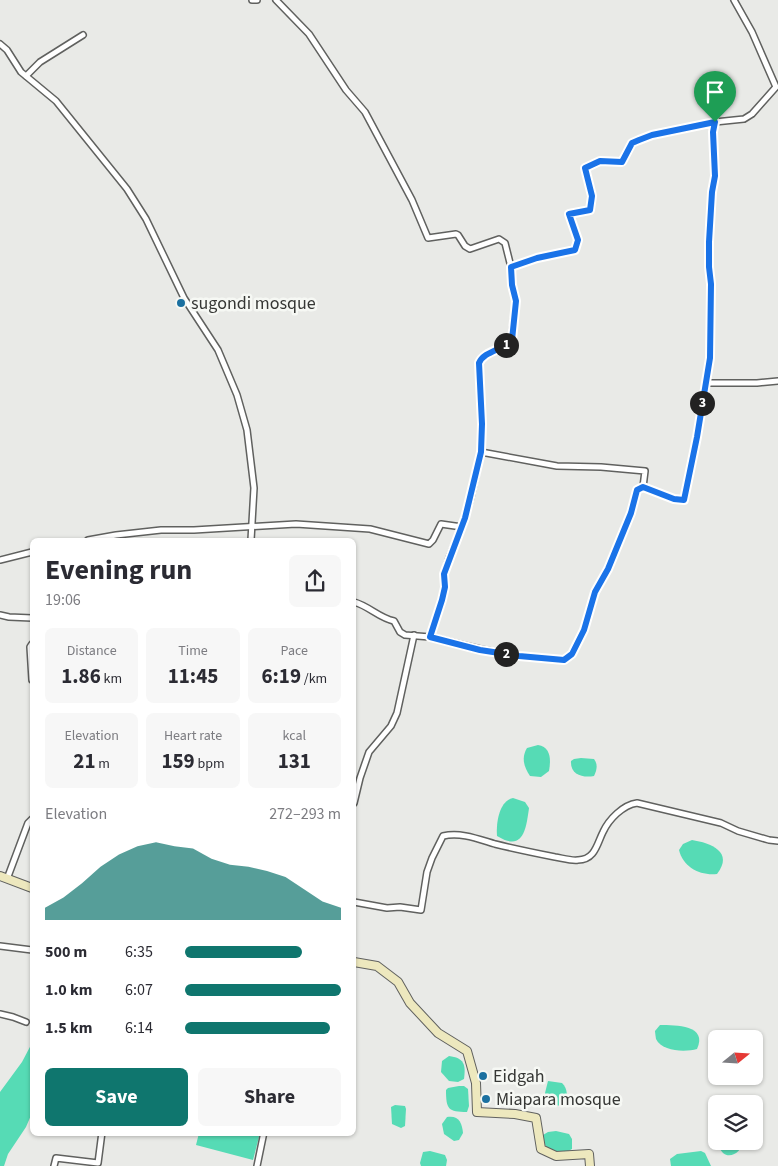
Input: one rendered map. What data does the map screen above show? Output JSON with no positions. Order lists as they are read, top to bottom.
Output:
{
  "places": ["sugondi mosque", "Eidgah", "Miapara mosque"],
  "north": "right",
  "page": {
    "pins": ["1", "3", "2"],
    "heading": ["Evening run", "19:06"],
    "stats": [
      ["Distance", "1.86 km"],
      ["Time", "11:45"],
      ["Pace", "6:19 /km"],
      ["Elevation", "21 m"],
      ["Heart rate", "159 bpm"],
      ["kcal", "131"]
    ],
    "chart": ["Elevation", "272–293 m"],
    "list": [
      {
        "name": "500 m",
        "note": "6:35"
      },
      {
        "name": "1.0 km",
        "note": "6:07"
      },
      {
        "name": "1.5 km",
        "note": "6:14"
      }
    ],
    "buttons": ["Save", "Share"]
  }
}
